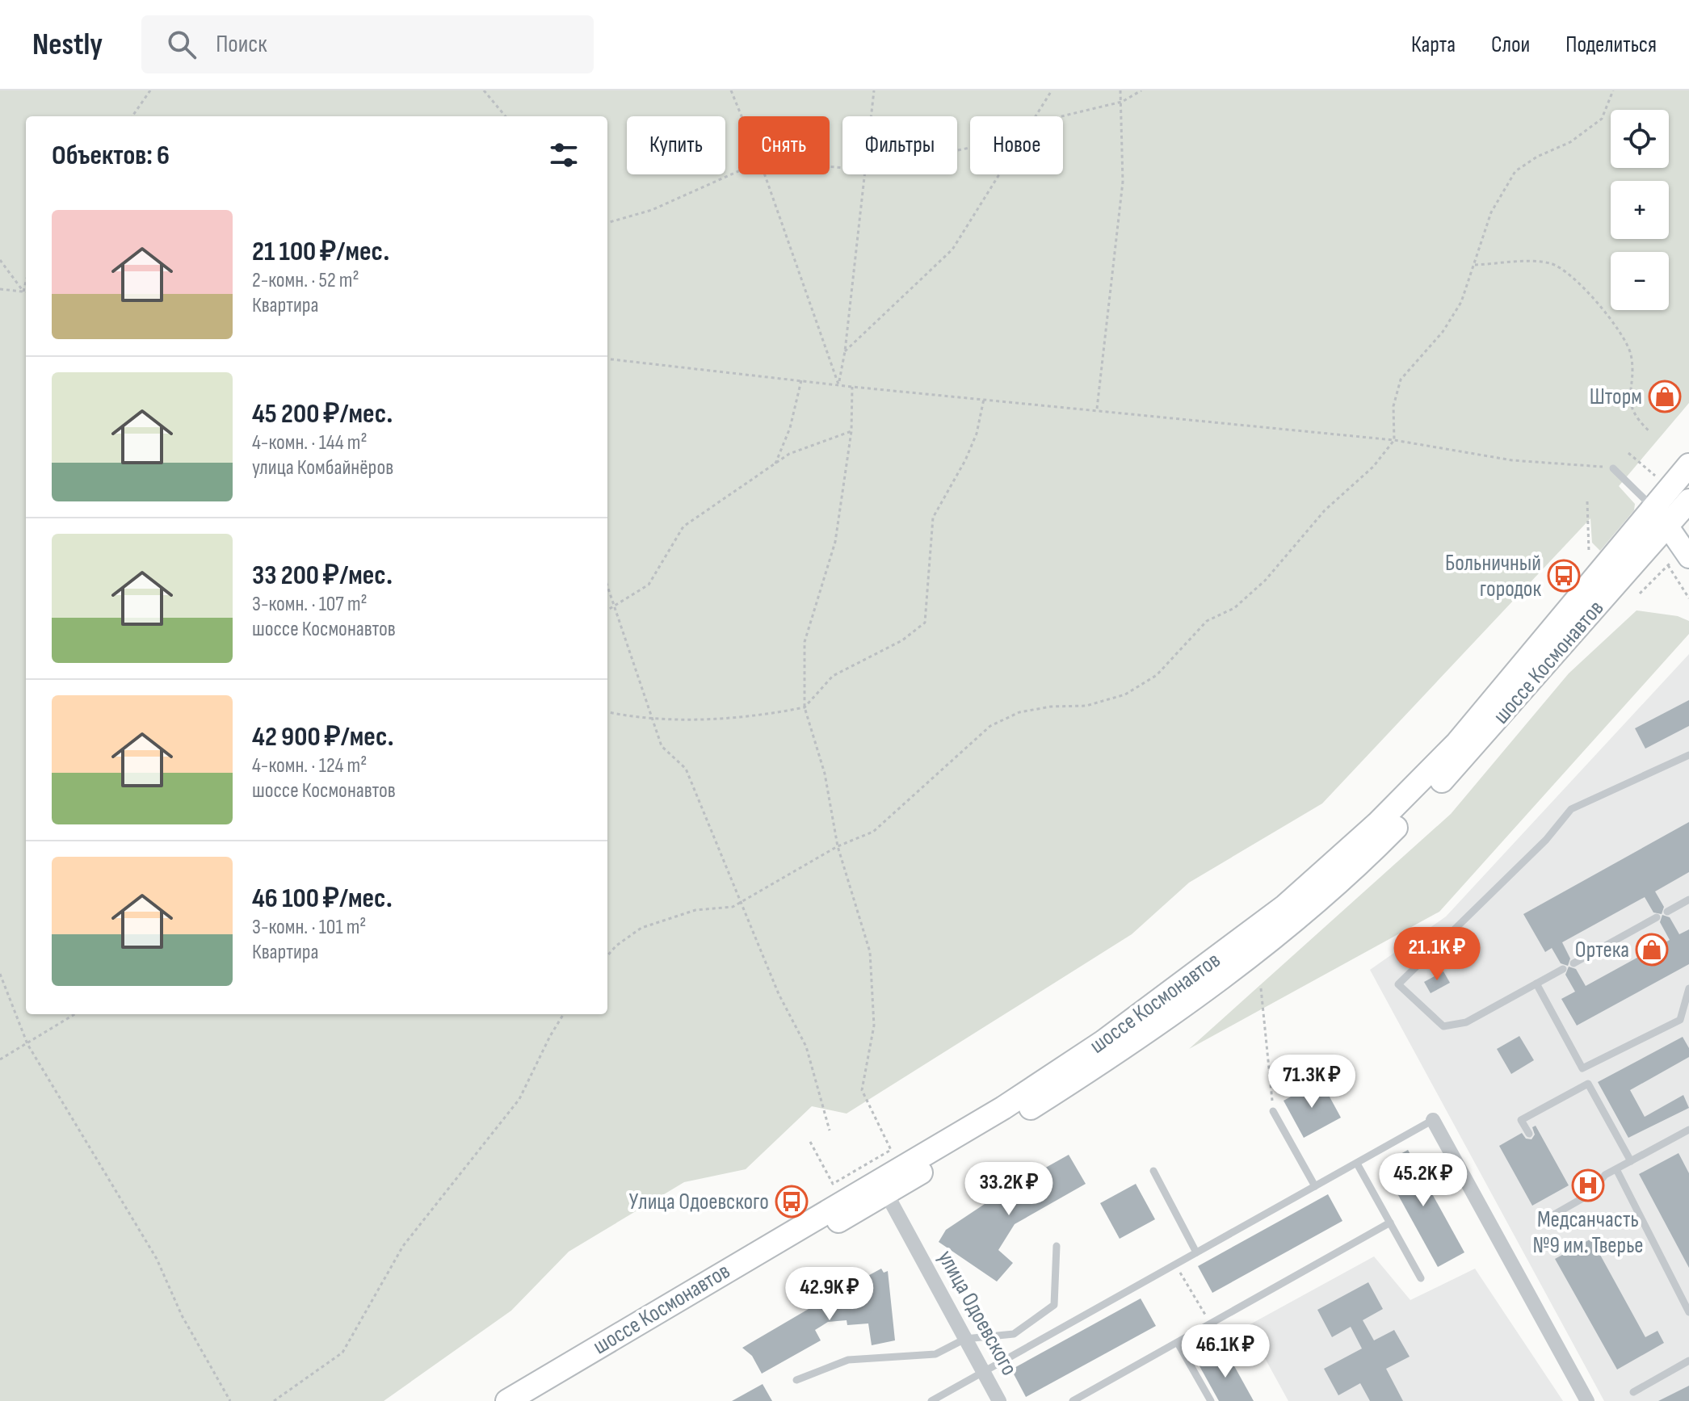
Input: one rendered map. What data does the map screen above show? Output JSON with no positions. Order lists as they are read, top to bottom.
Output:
{
  "streets": {
    "main road": ["шоссе Космонавтов"],
    "street": ["улица Одоевского"]
  },
  "crossings": [
    ["шоссе Космонавтов", "улица Одоевского"]
  ],
  "places": {
    "shop": ["Шторм", "Ортека"],
    "bus stop": ["Больничный городок", "Улица Одоевского"],
    "hospital": ["Медсанчасть №9 им. Тверье"]
  },
  "page": {
    "header": "Nestly",
    "search": "Поиск",
    "nav": ["Карта", "Слои", "Поделиться"],
    "map_buttons": ["+", "−"],
    "chip": [
      "Купить",
      "Снять",
      "Фильтры",
      "Новое"
    ],
    "heading": "Объектов: 6",
    "list": [
      {
        "name": "21 100 ₽/мес.",
        "note": "2-комн. · 52 m² · Квартира"
      },
      {
        "name": "45 200 ₽/мес.",
        "note": "4-комн. · 144 m² · улица Комбайнёров"
      },
      {
        "name": "33 200 ₽/мес.",
        "note": "3-комн. · 107 m² · шоссе Космонавтов"
      },
      {
        "name": "42 900 ₽/мес.",
        "note": "4-комн. · 124 m² · шоссе Космонавтов"
      },
      {
        "name": "46 100 ₽/мес.",
        "note": "3-комн. · 101 m² · Квартира"
      }
    ],
    "price": [
      "21.1K ₽",
      "71.3K ₽",
      "45.2K ₽",
      "33.2K ₽",
      "42.9K ₽",
      "46.1K ₽"
    ]
  }
}
